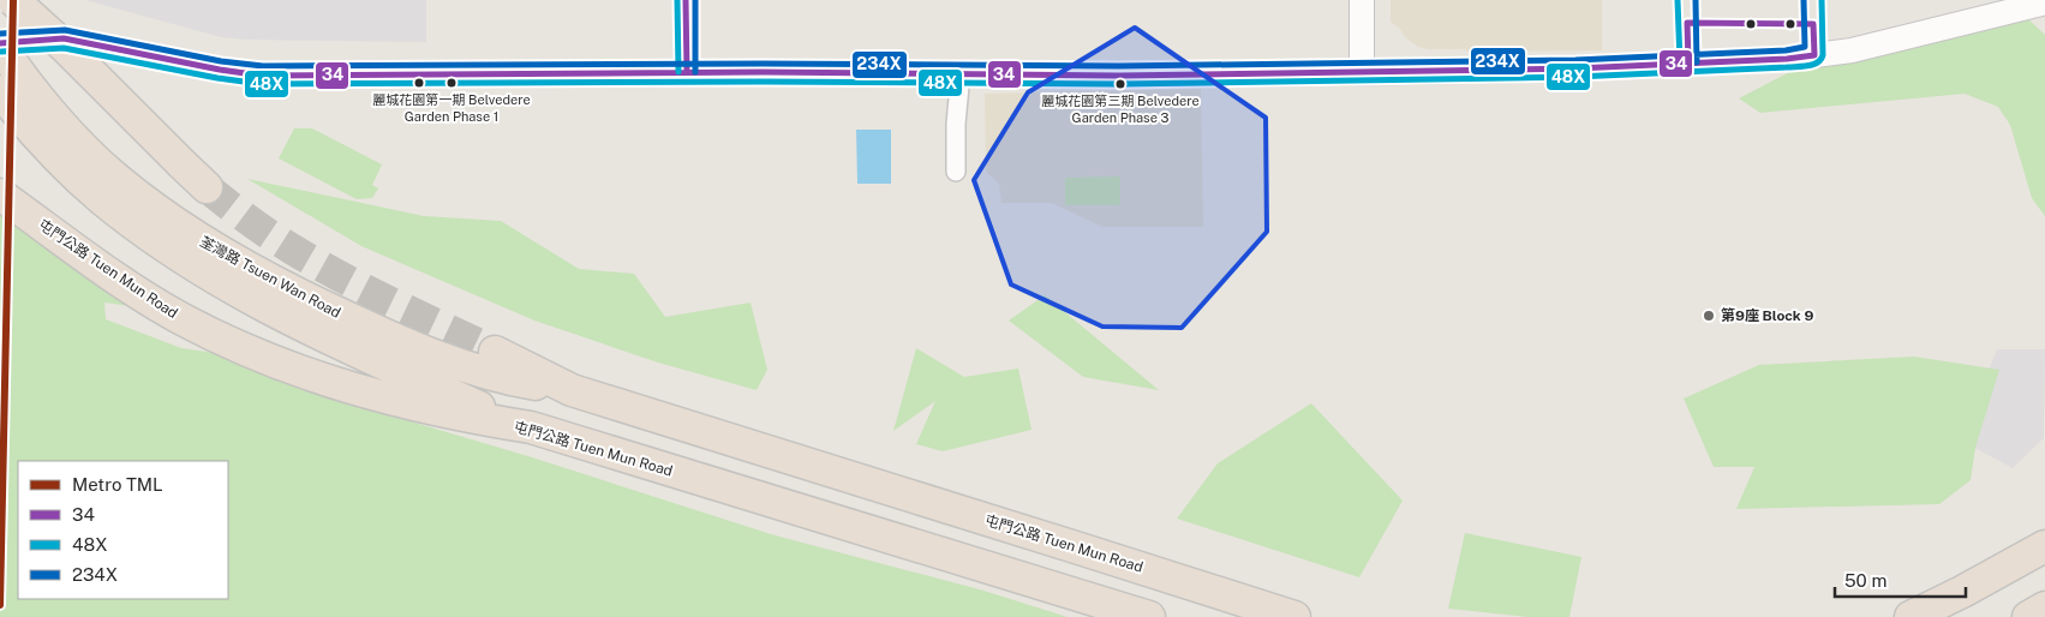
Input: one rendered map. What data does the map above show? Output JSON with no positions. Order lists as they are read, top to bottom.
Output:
{
  "streets": {
    "highway": ["屯門公路 Tuen Mun Road", "荃灣路 Tsuen Wan Road"]
  },
  "crossings": [
    ["屯門公路 Tuen Mun Road", "荃灣路 Tsuen Wan Road"]
  ],
  "places": ["麗城花園第一期 Belvedere Garden Phase 1", "麗城花園第三期 Belvedere Garden Phase 3", "第9座 Block 9"],
  "lines": [
    "metro line TML",
    "transit line 34",
    "transit line 48X",
    "transit line 234X"
  ],
  "legend": [
    "Metro TML",
    "34",
    "48X",
    "234X"
  ],
  "scale_bar": "50 m"
}
